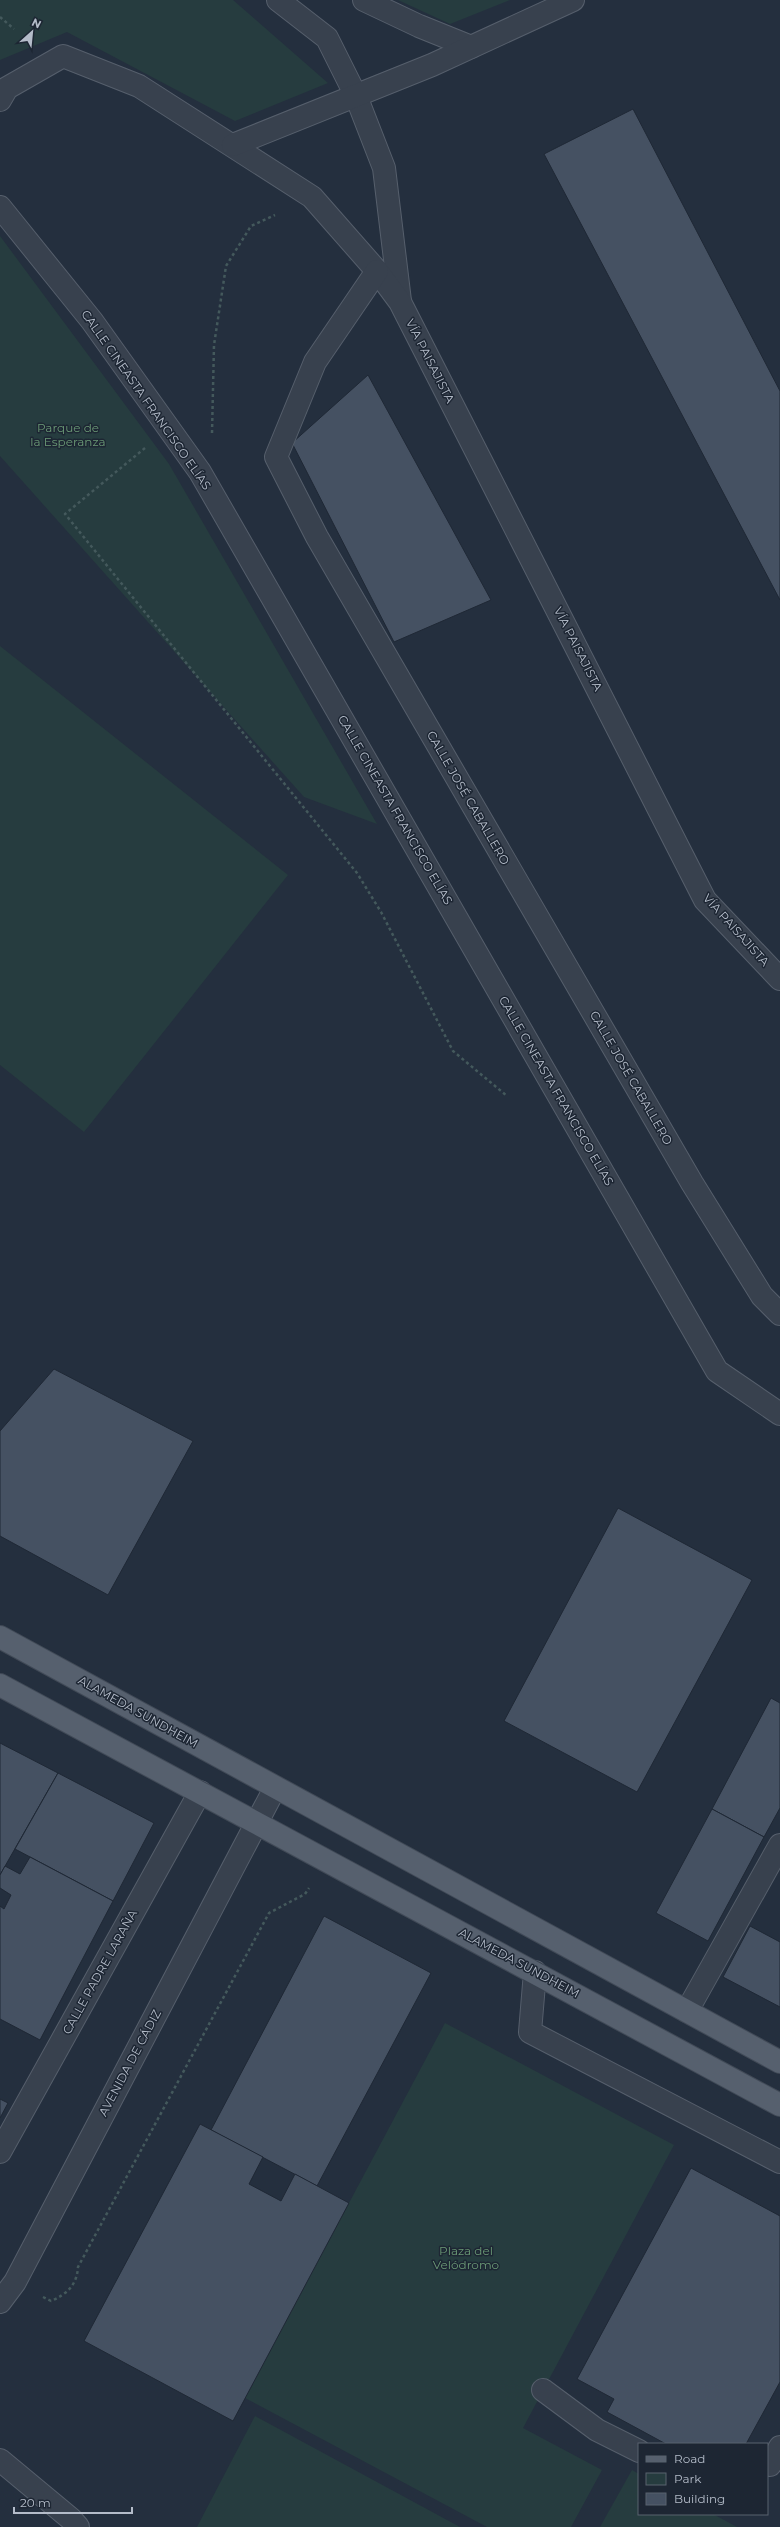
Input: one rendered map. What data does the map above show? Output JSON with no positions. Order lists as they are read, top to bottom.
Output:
{
  "streets": {
    "main road": ["ALAMEDA SUNDHEIM"],
    "street": [
      "VÍA PAISAJISTA",
      "CALLE CINEASTA FRANCISCO ELÍAS",
      "CALLE JOSÉ CABALLERO",
      "CALLE PADRE LARAÑA",
      "AVENIDA DE CÁDIZ"
    ]
  },
  "crossings": [
    ["ALAMEDA SUNDHEIM", "CALLE PADRE LARAÑA"],
    ["ALAMEDA SUNDHEIM", "AVENIDA DE CÁDIZ"]
  ],
  "parks": ["Parque de la Esperanza", "Plaza del Velódromo"],
  "legend": ["Road", "Park", "Building"],
  "scale_bar": "20 m",
  "north": "top right"
}
